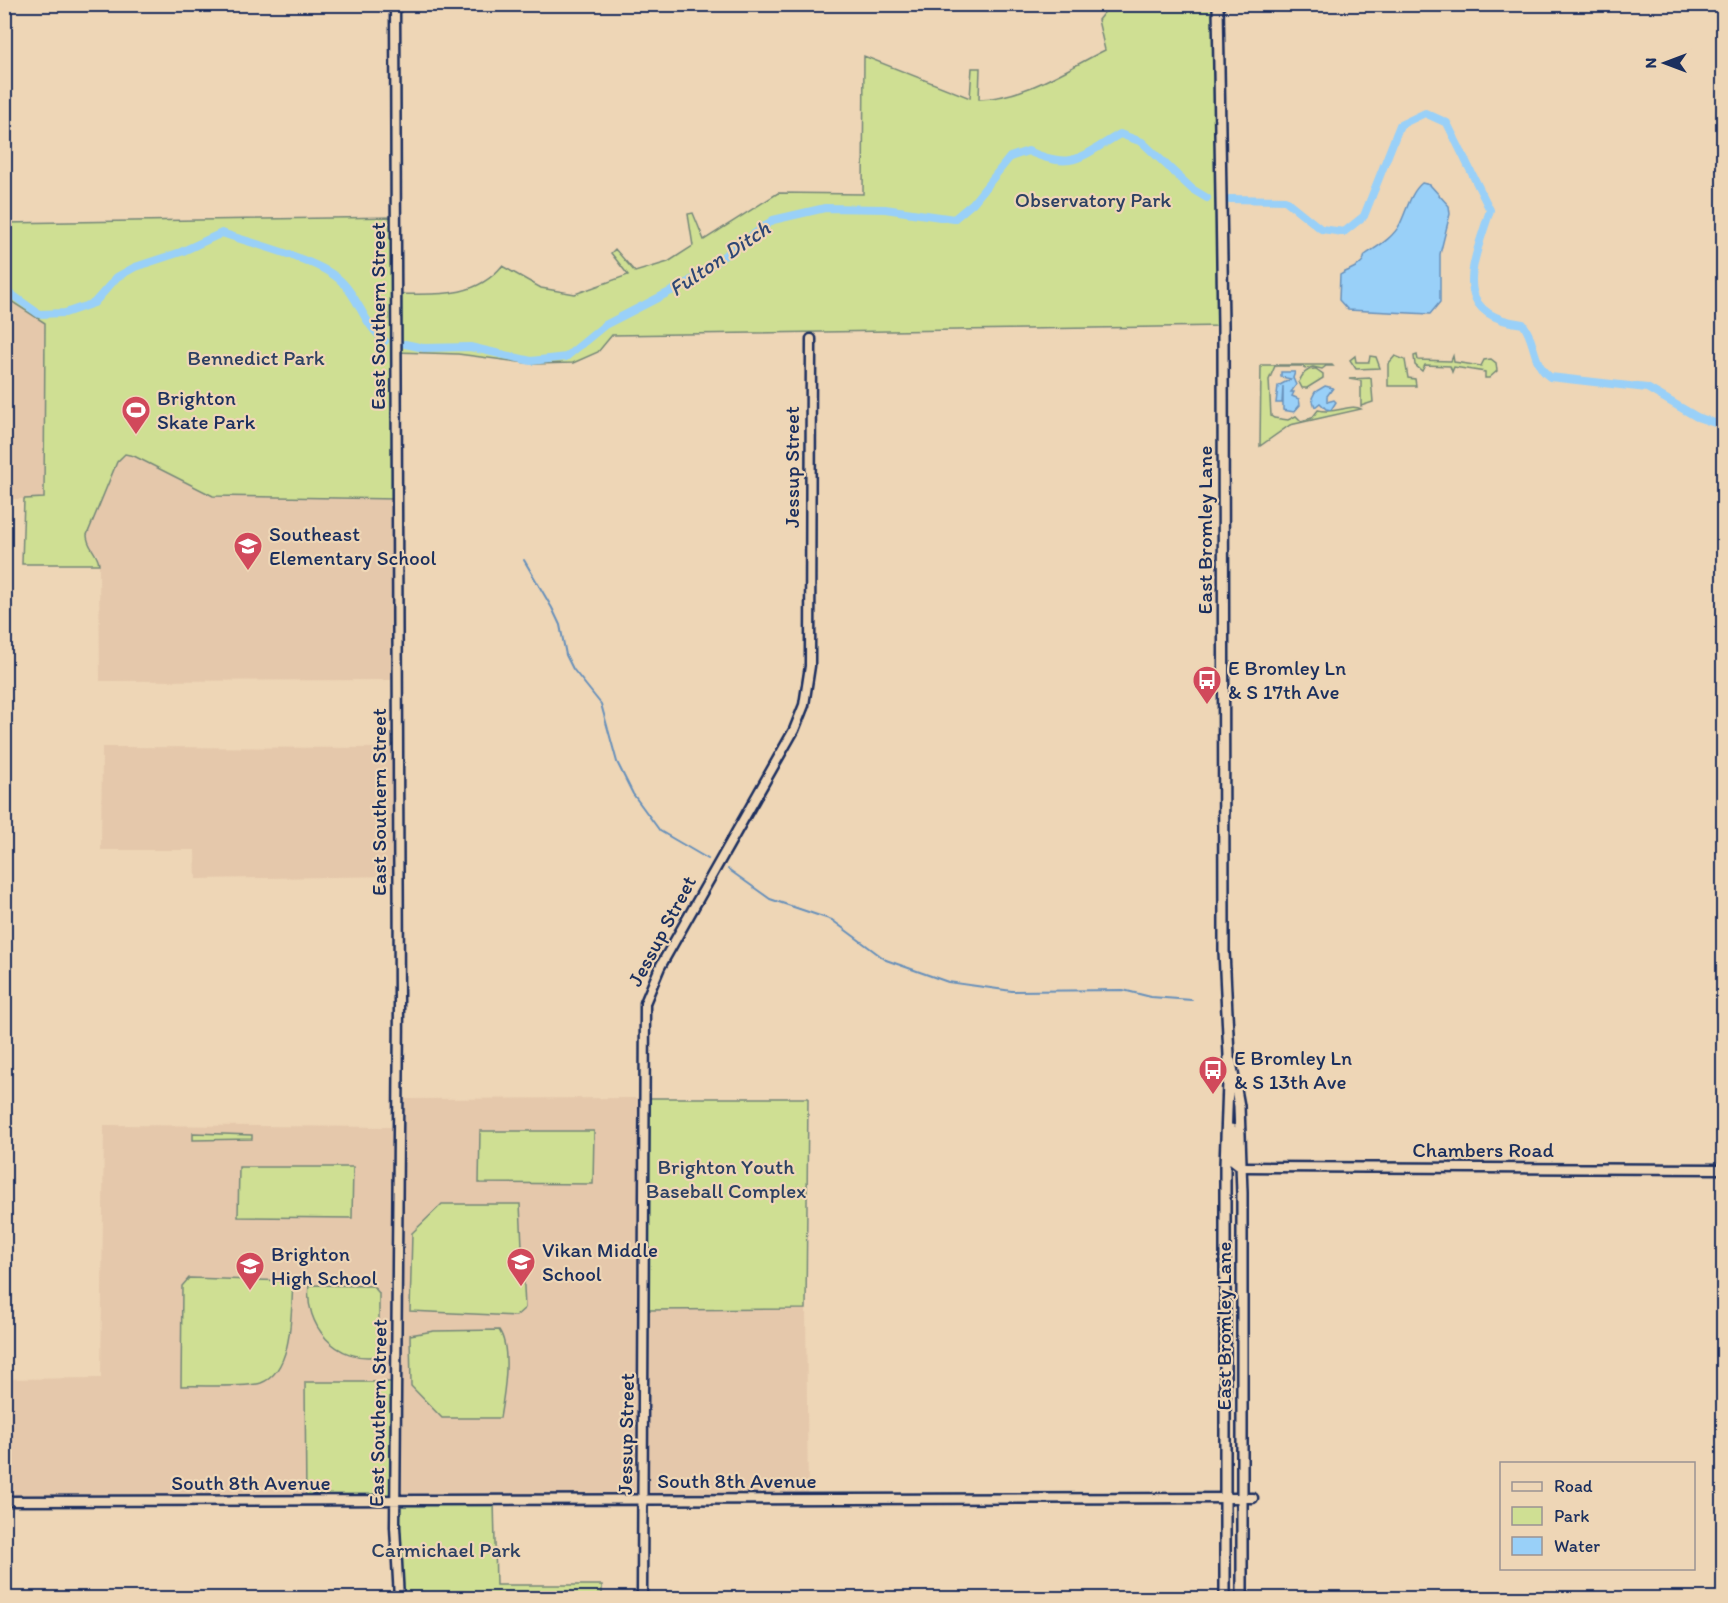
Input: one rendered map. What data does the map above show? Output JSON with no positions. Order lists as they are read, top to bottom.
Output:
{
  "streets": {
    "main road": ["East Bromley Lane"],
    "street": [
      "East Southern Street",
      "Jessup Street",
      "Chambers Road",
      "South 8th Avenue"
    ]
  },
  "crossings": [
    ["East Southern Street", "South 8th Avenue"],
    ["Jessup Street", "South 8th Avenue"],
    ["East Bromley Lane", "Chambers Road"],
    ["East Bromley Lane", "South 8th Avenue"]
  ],
  "water": ["Fulton Ditch"],
  "parks": [
    "Observatory Park",
    "Bennedict Park",
    "Brighton Youth Baseball Complex",
    "Carmichael Park"
  ],
  "places": {
    "sports": ["Brighton Skate Park"],
    "school or university": ["Southeast Elementary School", "Vikan Middle School", "Brighton High School"],
    "bus stop": ["E Bromley Ln & S 17th Ave", "E Bromley Ln & S 13th Ave"]
  },
  "legend": ["Road", "Park", "Water"],
  "north": "left"
}
